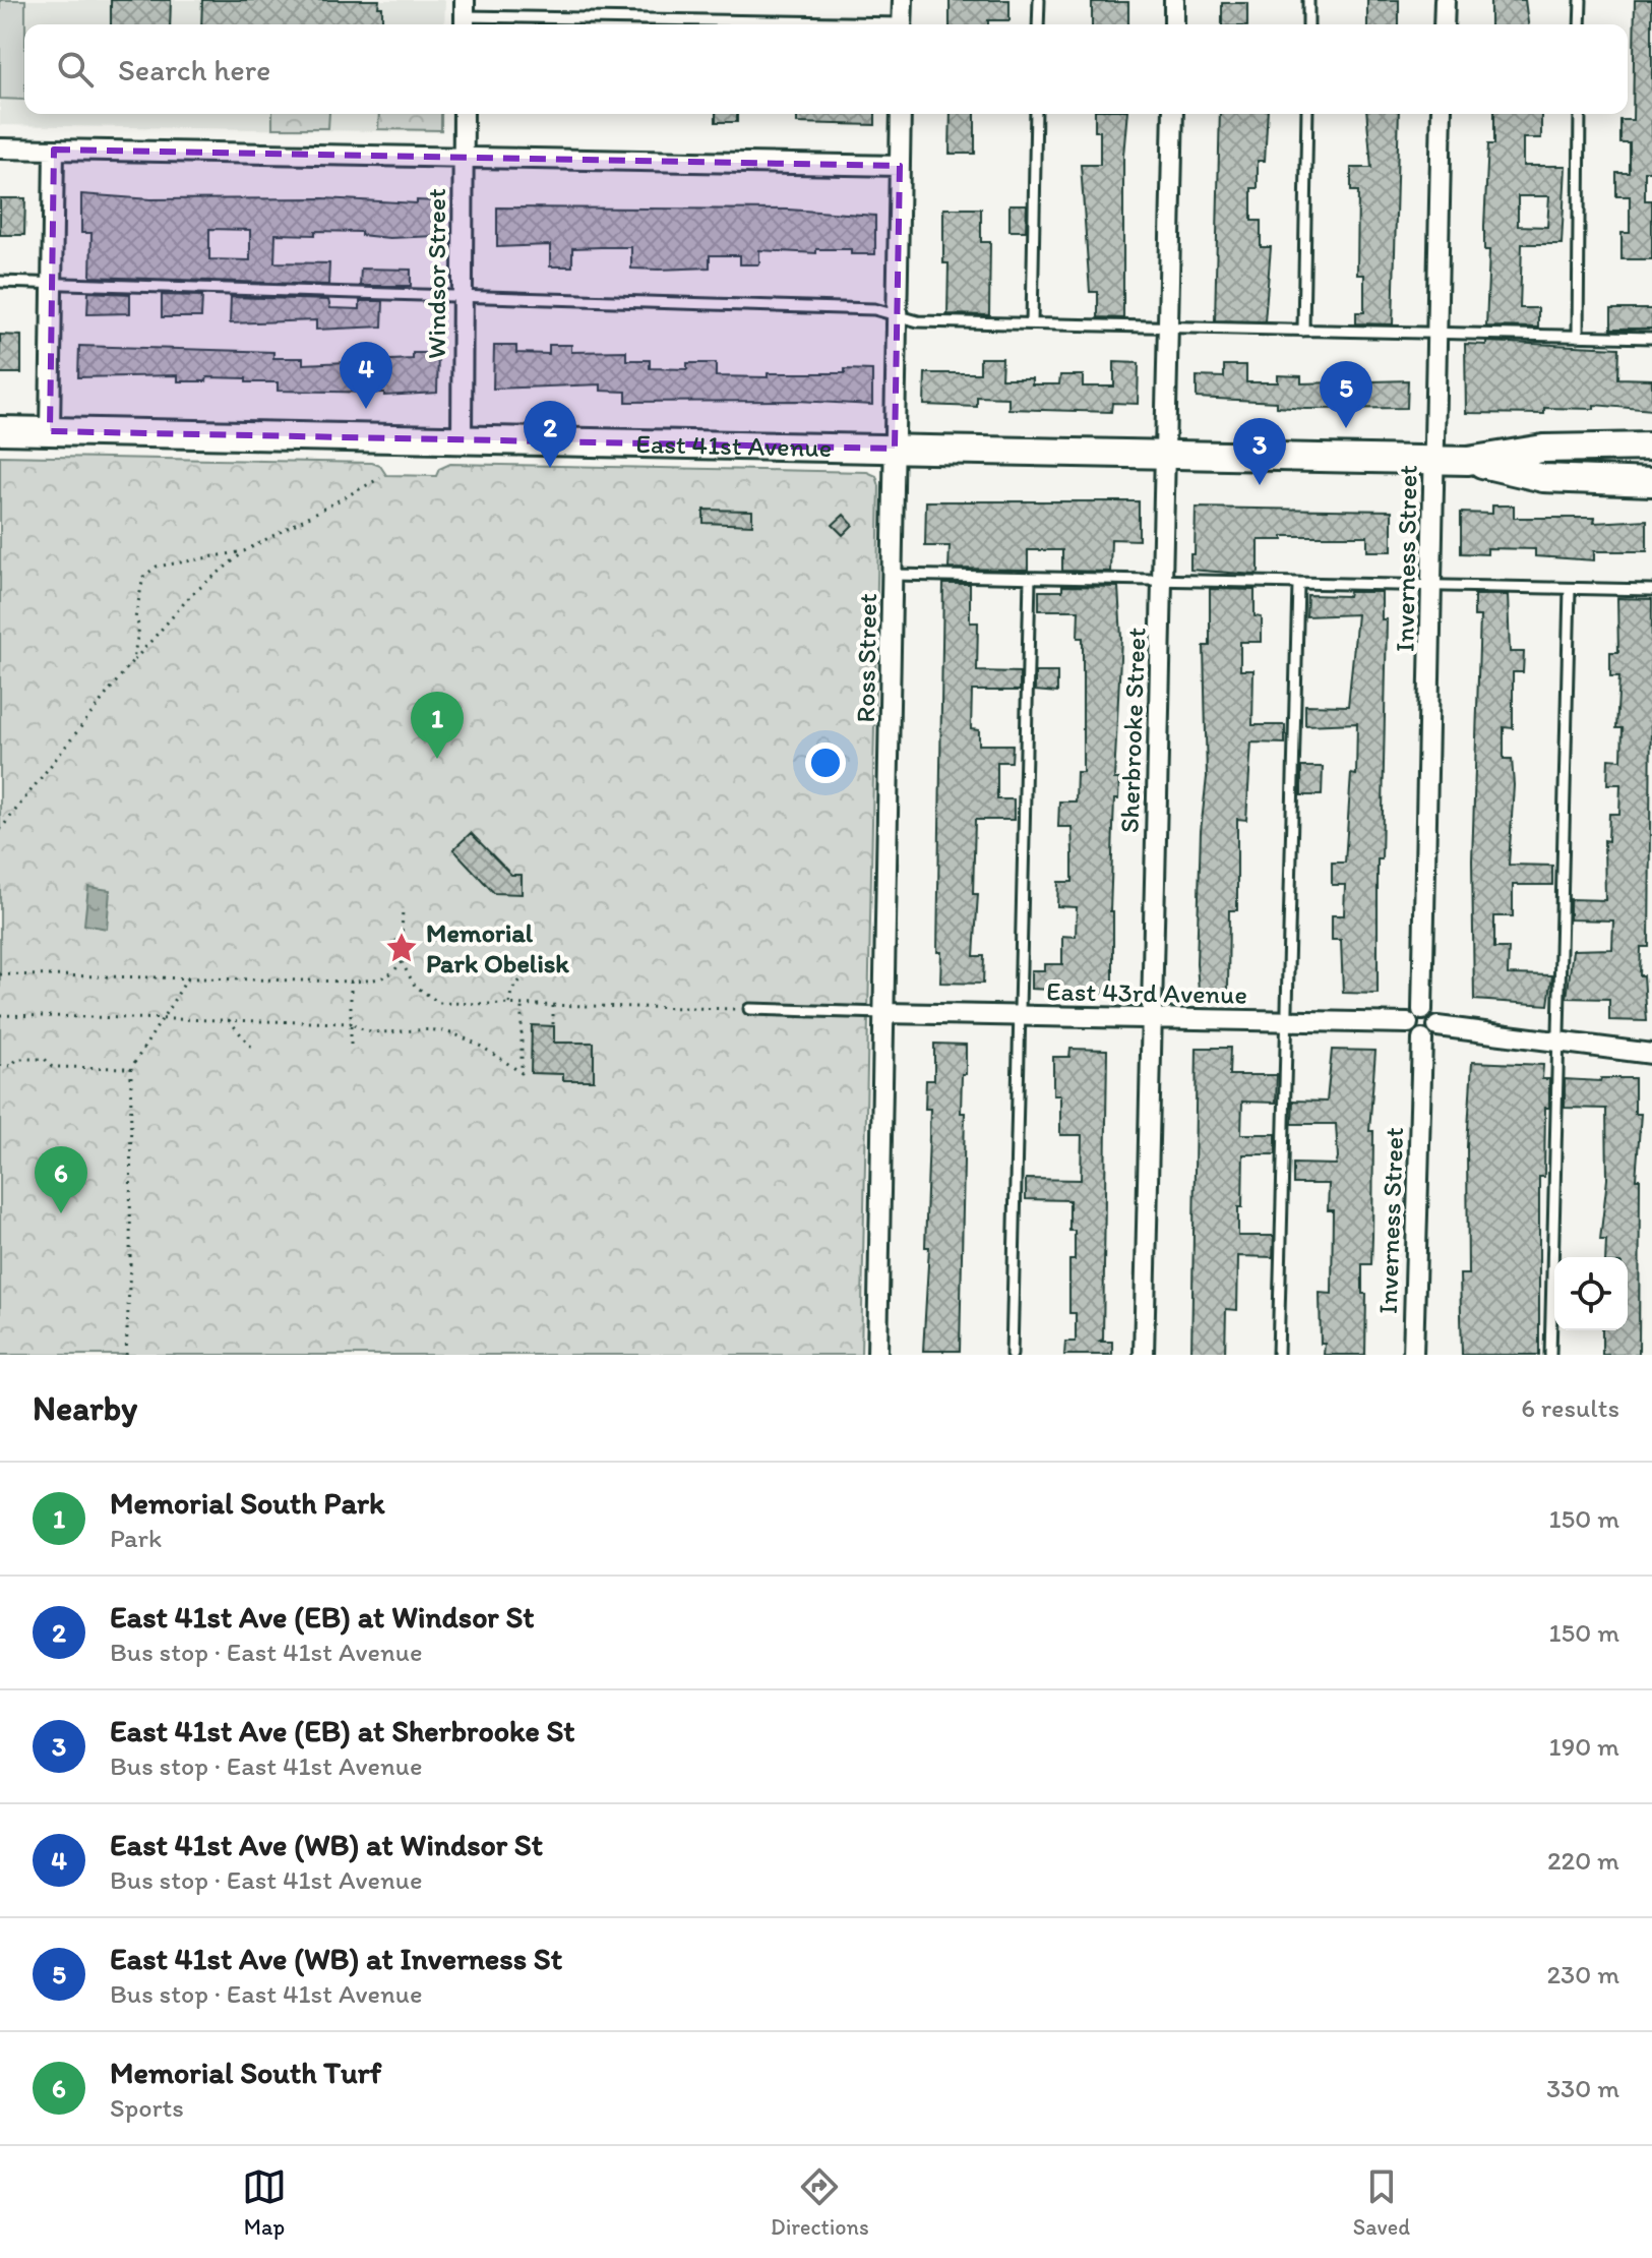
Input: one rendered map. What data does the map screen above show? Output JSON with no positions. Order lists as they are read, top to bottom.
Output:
{
  "streets": {
    "main road": ["East 41st Avenue"],
    "street": [
      "Windsor Street",
      "Inverness Street",
      "Ross Street",
      "Sherbrooke Street",
      "East 43rd Avenue"
    ]
  },
  "crossings": [
    ["Windsor Street", "East 41st Avenue"],
    ["East 41st Avenue", "Inverness Street"],
    ["East 41st Avenue", "Ross Street"],
    ["East 41st Avenue", "Sherbrooke Street"],
    ["Inverness Street", "East 43rd Avenue"],
    ["Ross Street", "East 43rd Avenue"],
    ["Sherbrooke Street", "East 43rd Avenue"]
  ],
  "places": {
    "place": ["Memorial Park Obelisk"]
  },
  "page": {
    "search": "Search here",
    "pins": [
      "4",
      "5",
      "2",
      "3",
      "1",
      "6"
    ],
    "heading": ["Nearby", "6 results"],
    "list": [
      {
        "mark": "1",
        "name": "Memorial South Park",
        "note": "Park",
        "value": "150 m"
      },
      {
        "mark": "2",
        "name": "East 41st Ave (EB) at Windsor St",
        "note": "Bus stop · East 41st Avenue",
        "value": "150 m"
      },
      {
        "mark": "3",
        "name": "East 41st Ave (EB) at Sherbrooke St",
        "note": "Bus stop · East 41st Avenue",
        "value": "190 m"
      },
      {
        "mark": "4",
        "name": "East 41st Ave (WB) at Windsor St",
        "note": "Bus stop · East 41st Avenue",
        "value": "220 m"
      },
      {
        "mark": "5",
        "name": "East 41st Ave (WB) at Inverness St",
        "note": "Bus stop · East 41st Avenue",
        "value": "230 m"
      },
      {
        "mark": "6",
        "name": "Memorial South Turf",
        "note": "Sports",
        "value": "330 m"
      }
    ],
    "nav": ["Map", "Directions", "Saved"]
  }
}
